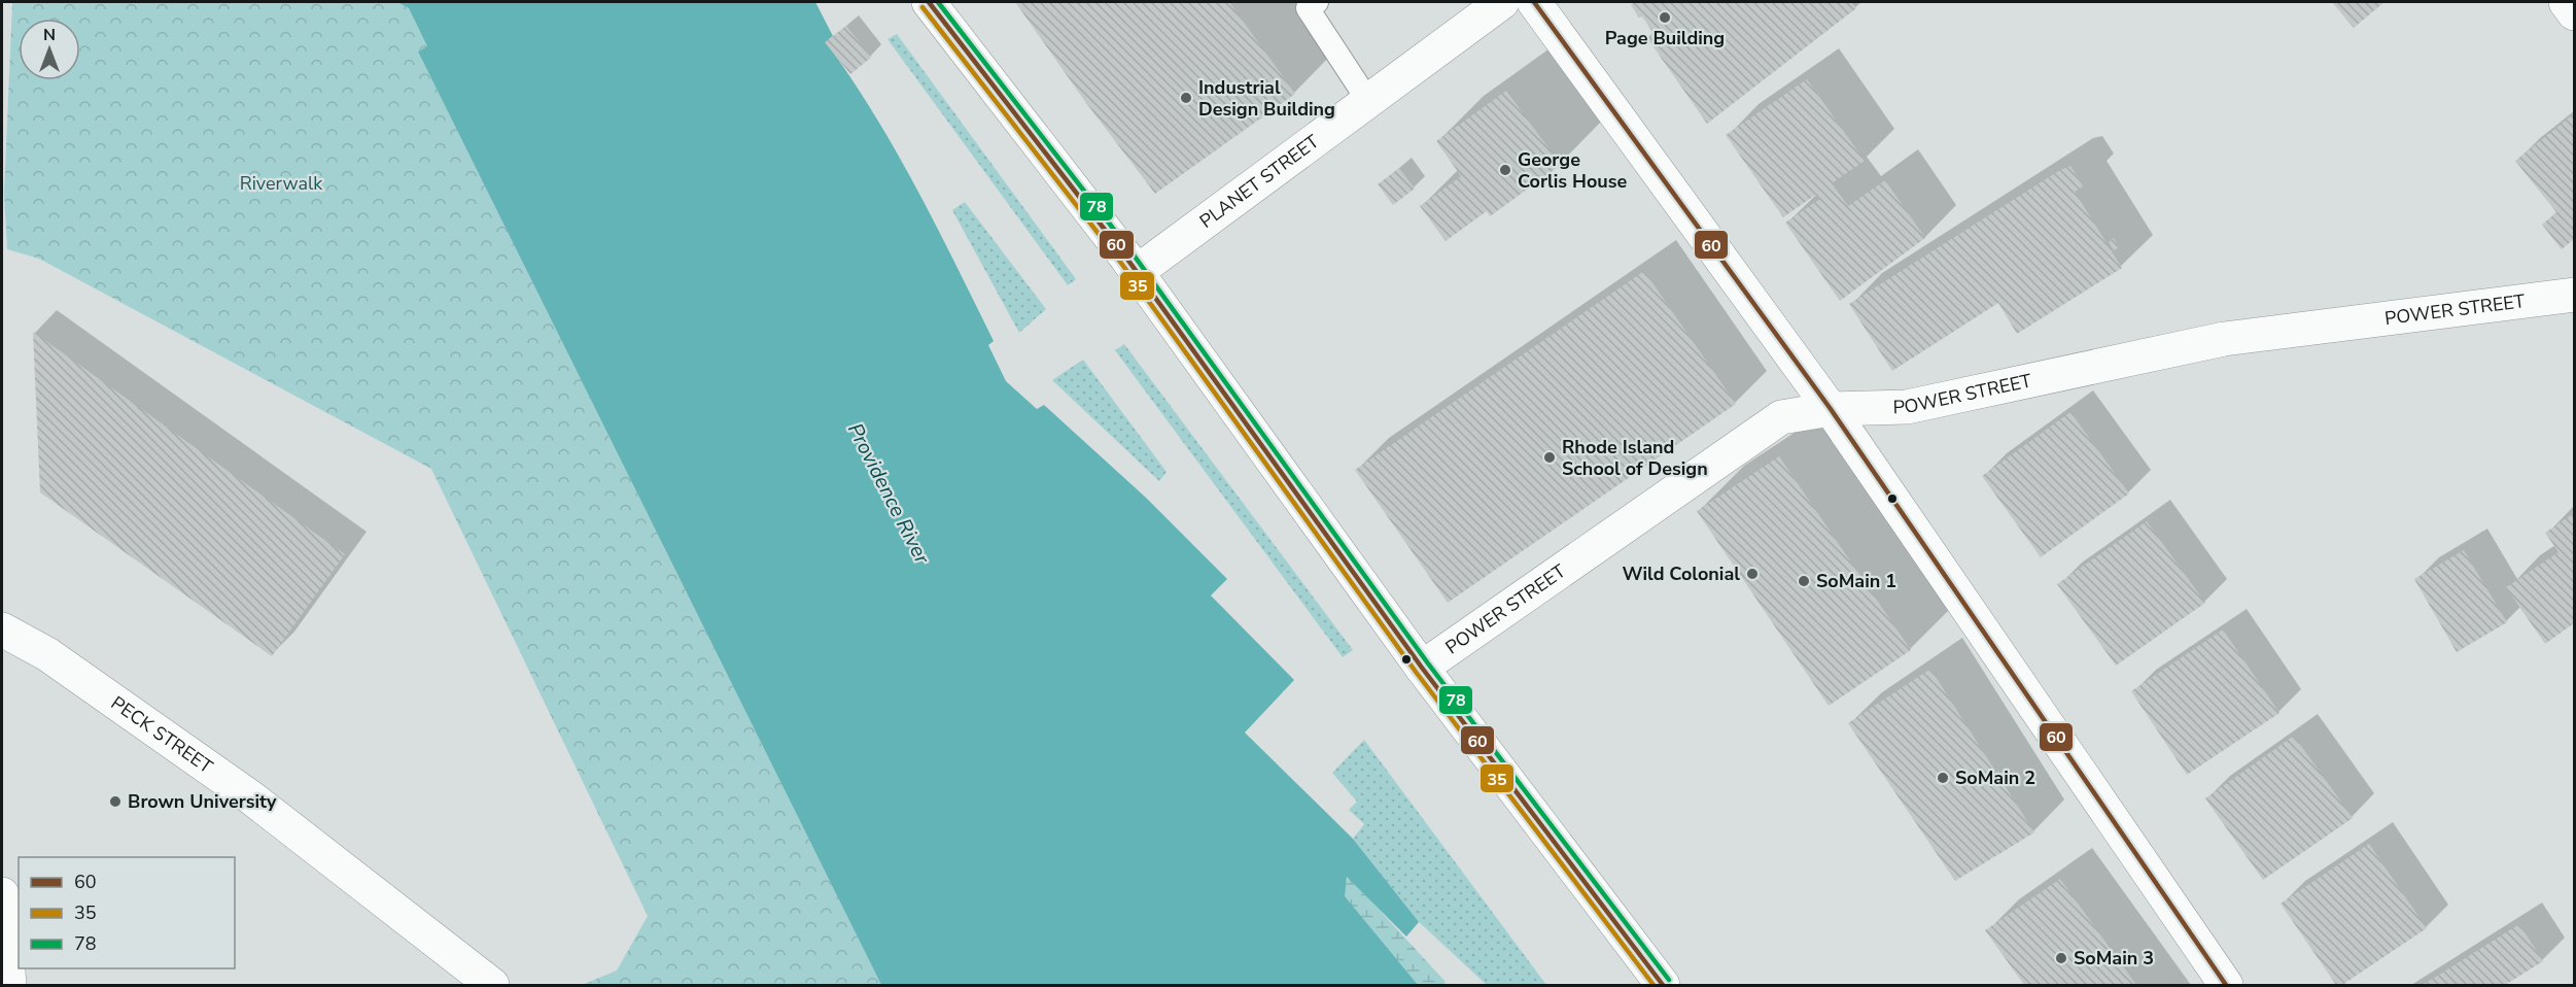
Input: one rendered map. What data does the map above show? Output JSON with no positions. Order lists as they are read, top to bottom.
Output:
{
  "streets": {
    "main road": ["PLANET STREET", "POWER STREET", "PECK STREET"]
  },
  "water": ["Providence River"],
  "parks": ["Riverwalk"],
  "places": [
    "Page Building",
    "Industrial Design Building",
    "George Corlis House",
    "Rhode Island School of Design",
    "Wild Colonial",
    "SoMain 1",
    "SoMain 2",
    "Brown University",
    "SoMain 3"
  ],
  "lines": ["transit line 60", "transit line 78", "transit line 35"],
  "legend": ["60", "35", "78"],
  "north": "top"
}
